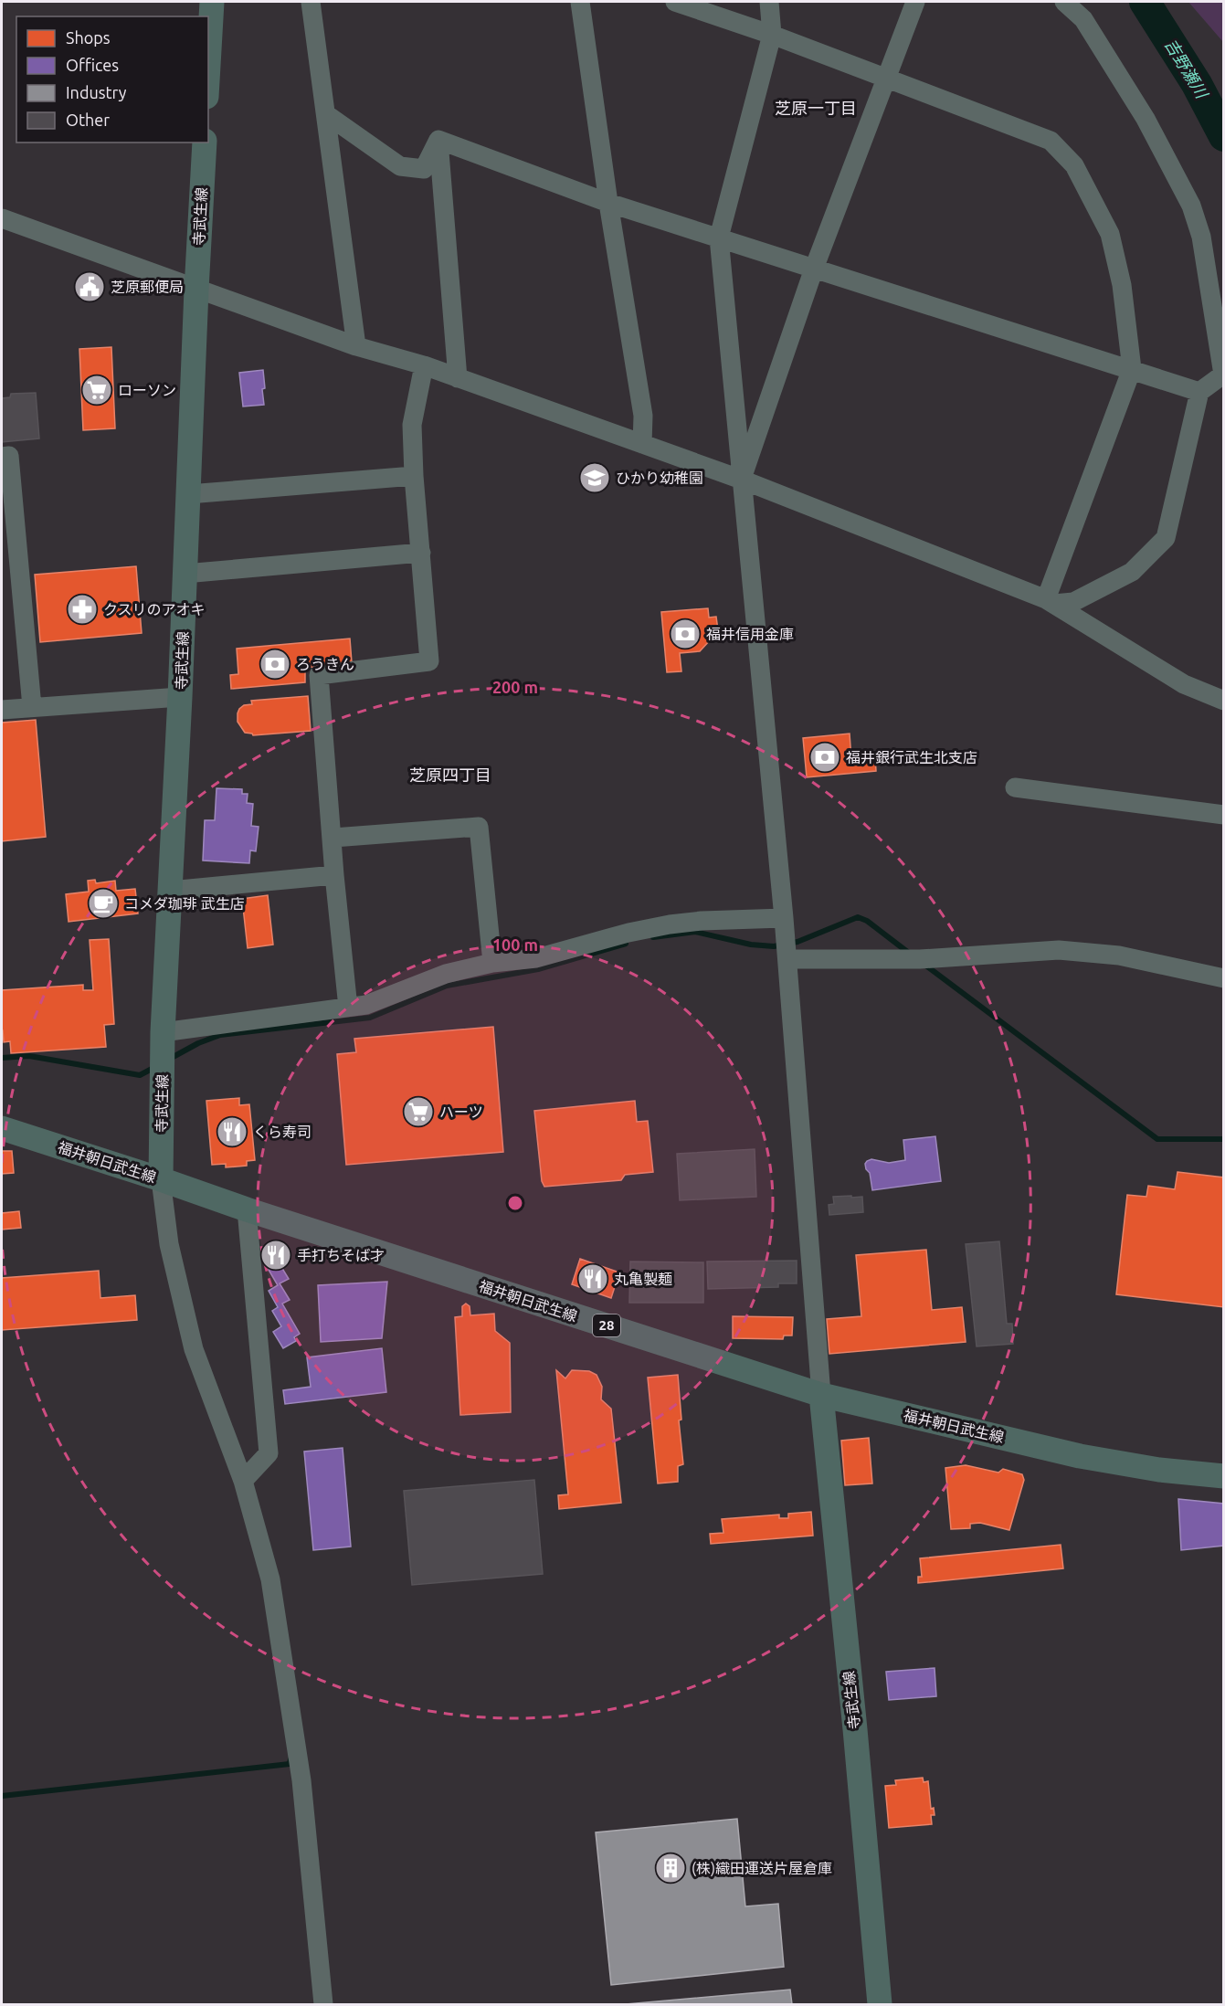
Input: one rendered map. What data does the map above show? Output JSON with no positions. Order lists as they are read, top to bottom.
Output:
{
  "streets": {
    "main road": ["寺武生線", "福井朝日武生線", "28"]
  },
  "crossings": [
    ["寺武生線", "福井朝日武生線"]
  ],
  "districts": ["芝原一丁目", "芝原四丁目"],
  "water": ["吉野瀬川"],
  "places": {
    "public building": ["芝原郵便局"],
    "supermarket": ["ローソン", "ハーツ"],
    "school or university": ["ひかり幼稚園"],
    "pharmacy": ["クスリのアオキ"],
    "bank": ["福井信用金庫", "ろうきん", "福井銀行武生北支店"],
    "cafe": ["コメダ珈琲 武生店"],
    "restaurant": ["くら寿司", "手打ちそば才", "丸亀製麺"],
    "building": ["(株)織田運送片屋倉庫"]
  },
  "legend": [
    "Shops",
    "Offices",
    "Industry",
    "Other"
  ],
  "rings": ["200 m", "100 m"]
}
